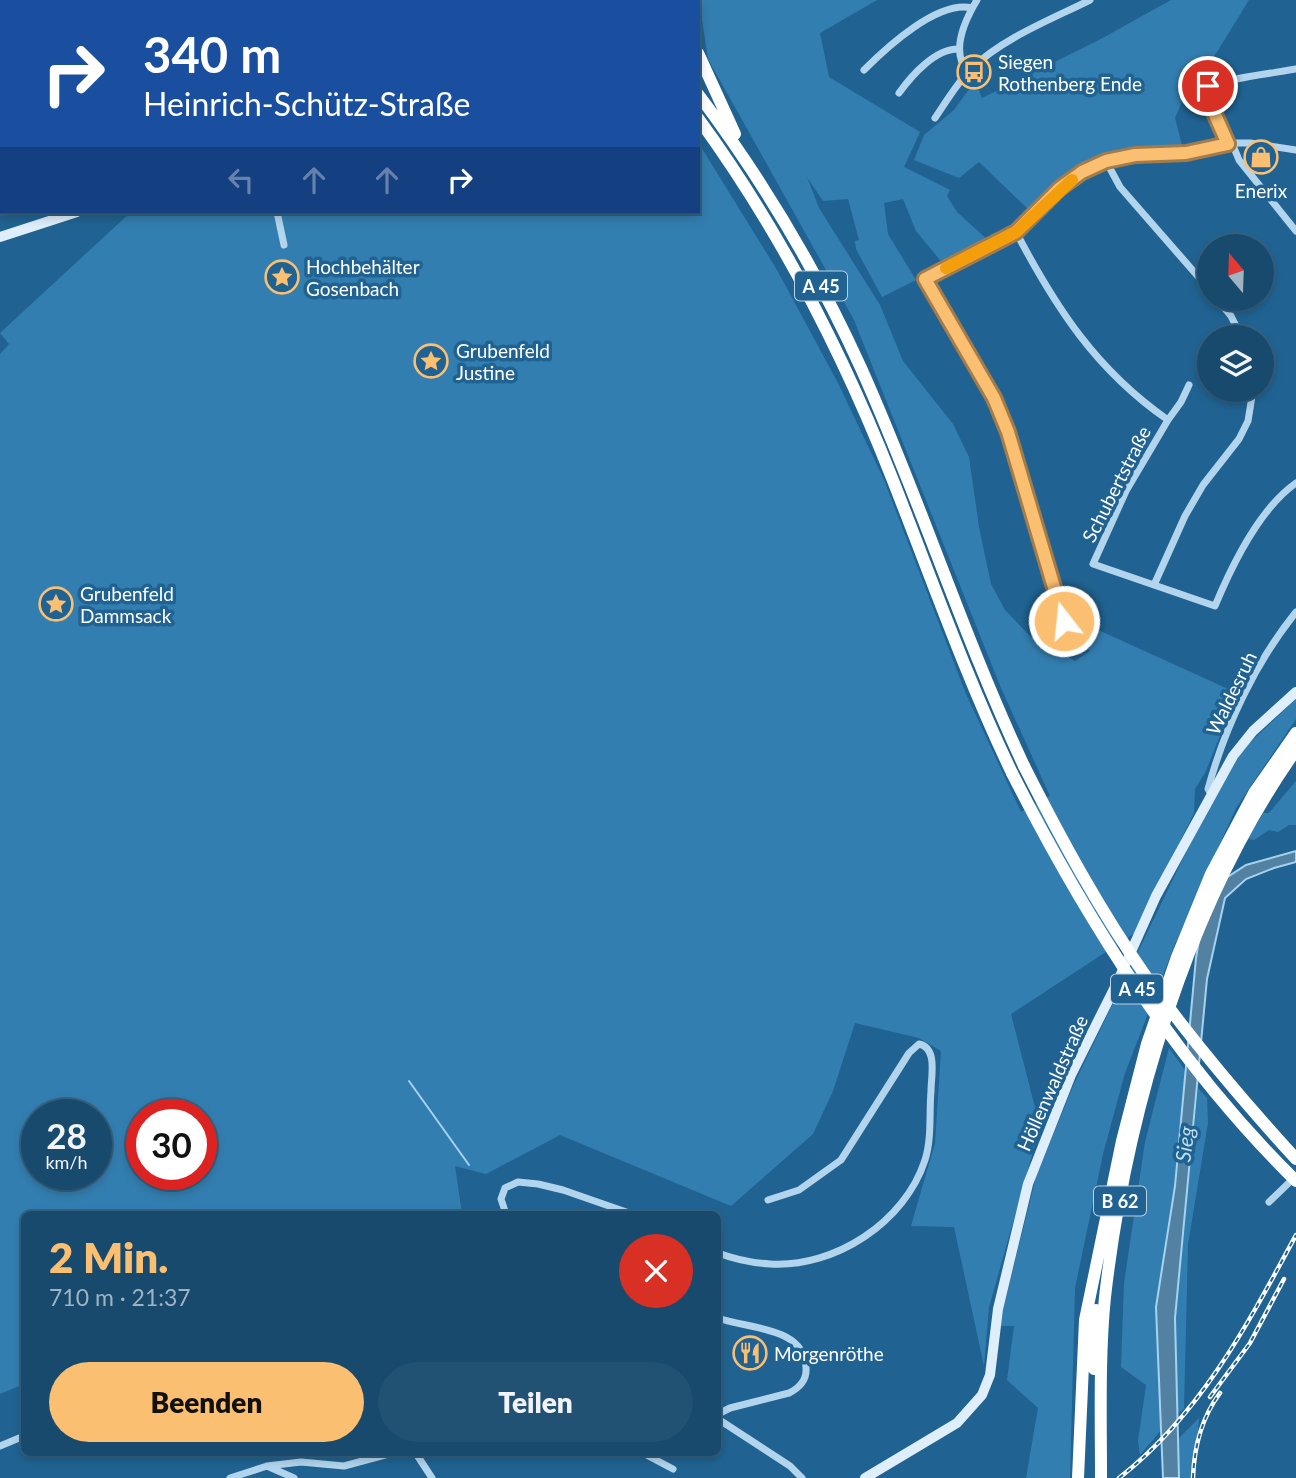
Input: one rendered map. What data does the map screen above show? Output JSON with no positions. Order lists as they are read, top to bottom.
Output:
{
  "streets": {
    "highway": ["A 45", "B 62"],
    "street": ["Schubertstraße", "Waldesruh", "Höllenwaldstraße"]
  },
  "crossings": [
    ["Waldesruh", "Höllenwaldstraße"]
  ],
  "water": ["Sieg"],
  "places": {
    "bus stop": ["Siegen Rothenberg Ende"],
    "shop": ["Enerix"],
    "place": ["Hochbehälter Gosenbach", "Grubenfeld Justine", "Grubenfeld Dammsack"],
    "restaurant": ["Morgenröthe"]
  },
  "north": "top",
  "page": {
    "turn": ["340 m", "Heinrich-Schütz-Straße"],
    "speed": "28 km/h",
    "limit": "30",
    "heading": ["2 Min.", "710 m · 21:37"],
    "buttons": ["Beenden", "Teilen"]
  }
}
